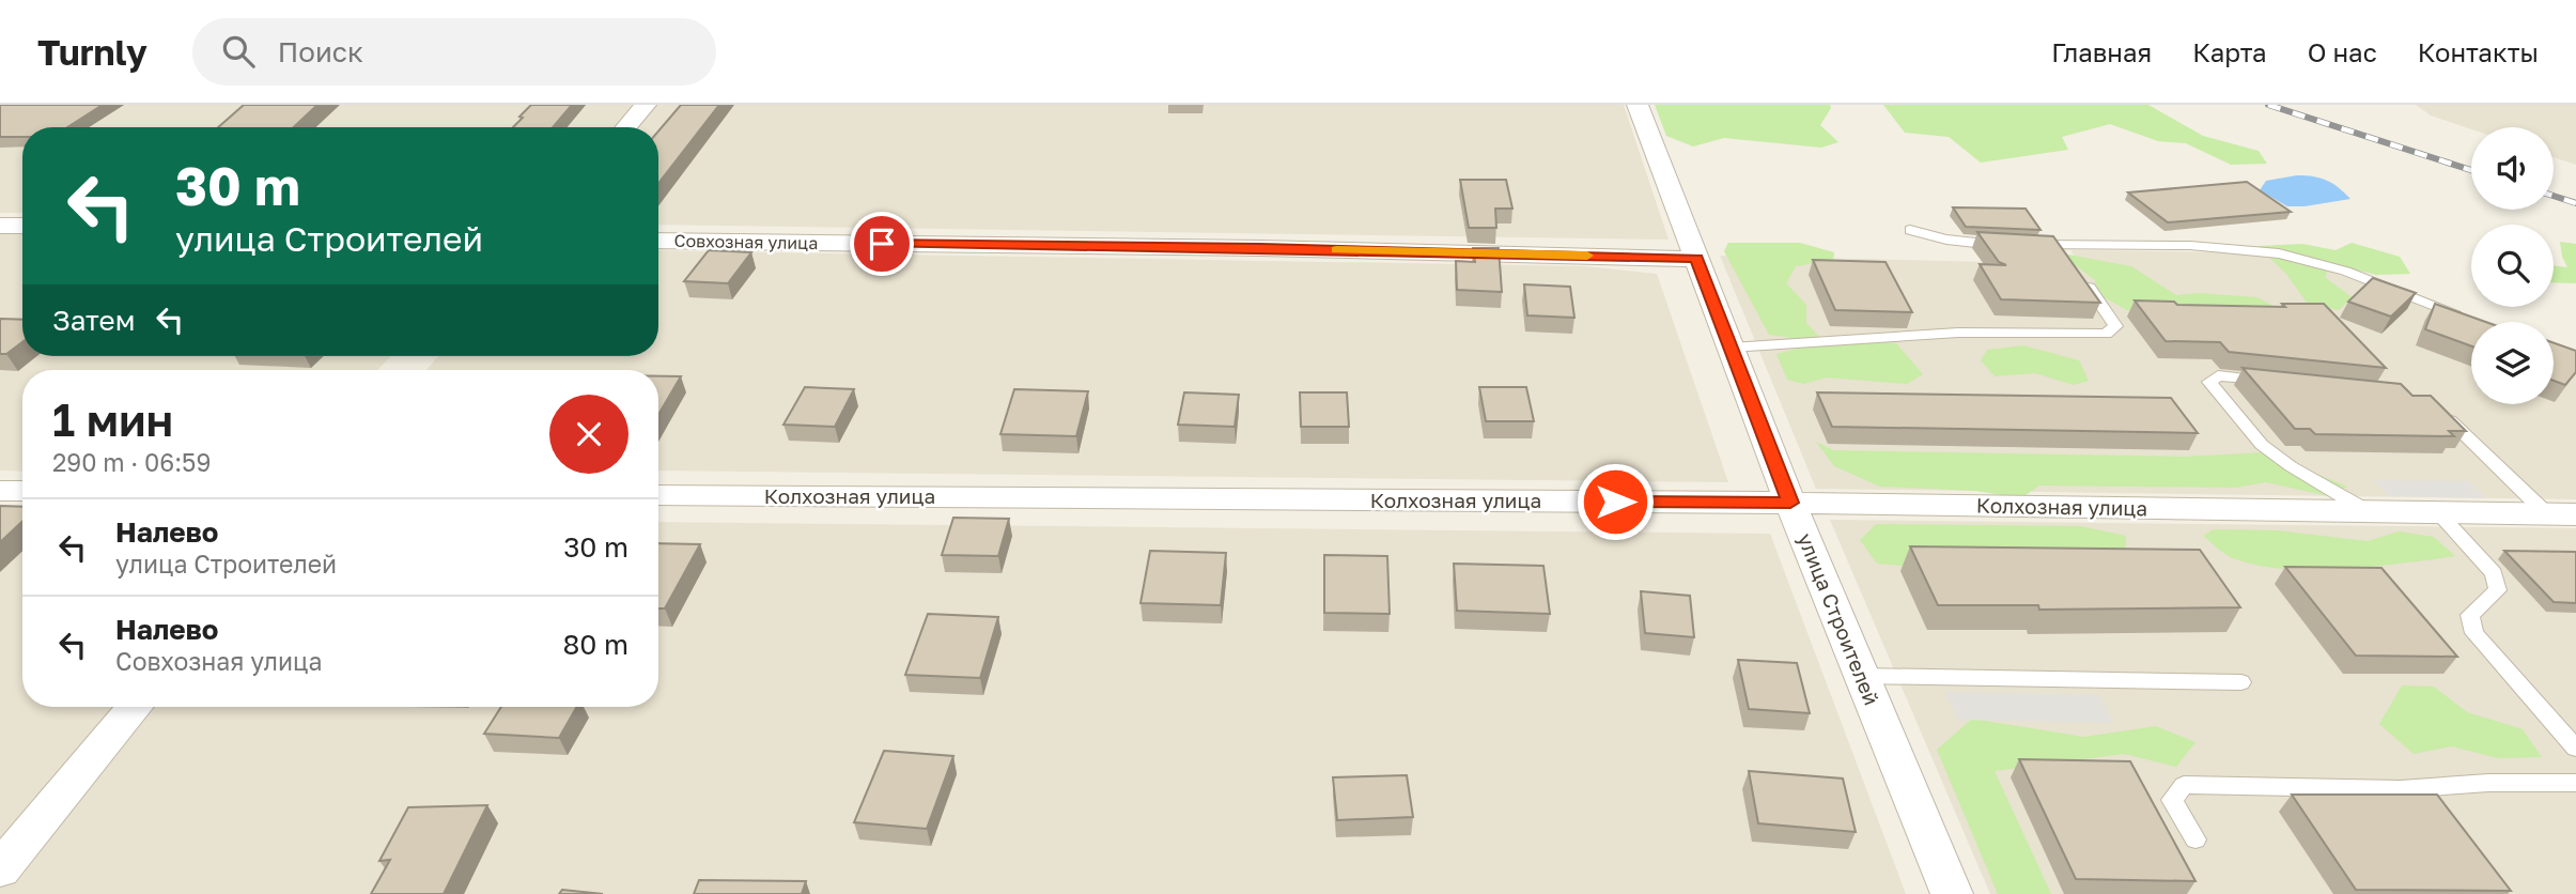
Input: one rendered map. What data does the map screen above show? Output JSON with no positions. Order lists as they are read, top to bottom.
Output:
{
  "streets": {
    "street": ["Совхозная улица", "Колхозная улица", "улица Строителей"]
  },
  "crossings": [
    ["Совхозная улица", "улица Строителей"],
    ["Колхозная улица", "улица Строителей"]
  ],
  "page": {
    "header": "Turnly",
    "search": "Поиск",
    "nav": [
      "Главная",
      "Карта",
      "О нас",
      "Контакты"
    ],
    "turn": ["30 m", "улица Строителей"],
    "then": "Затем",
    "heading": ["1 мин", "290 m · 06:59"],
    "list": [
      {
        "name": "Налево",
        "note": "улица Строителей",
        "value": "30 m"
      },
      {
        "name": "Налево",
        "note": "Совхозная улица",
        "value": "80 m"
      }
    ]
  }
}
